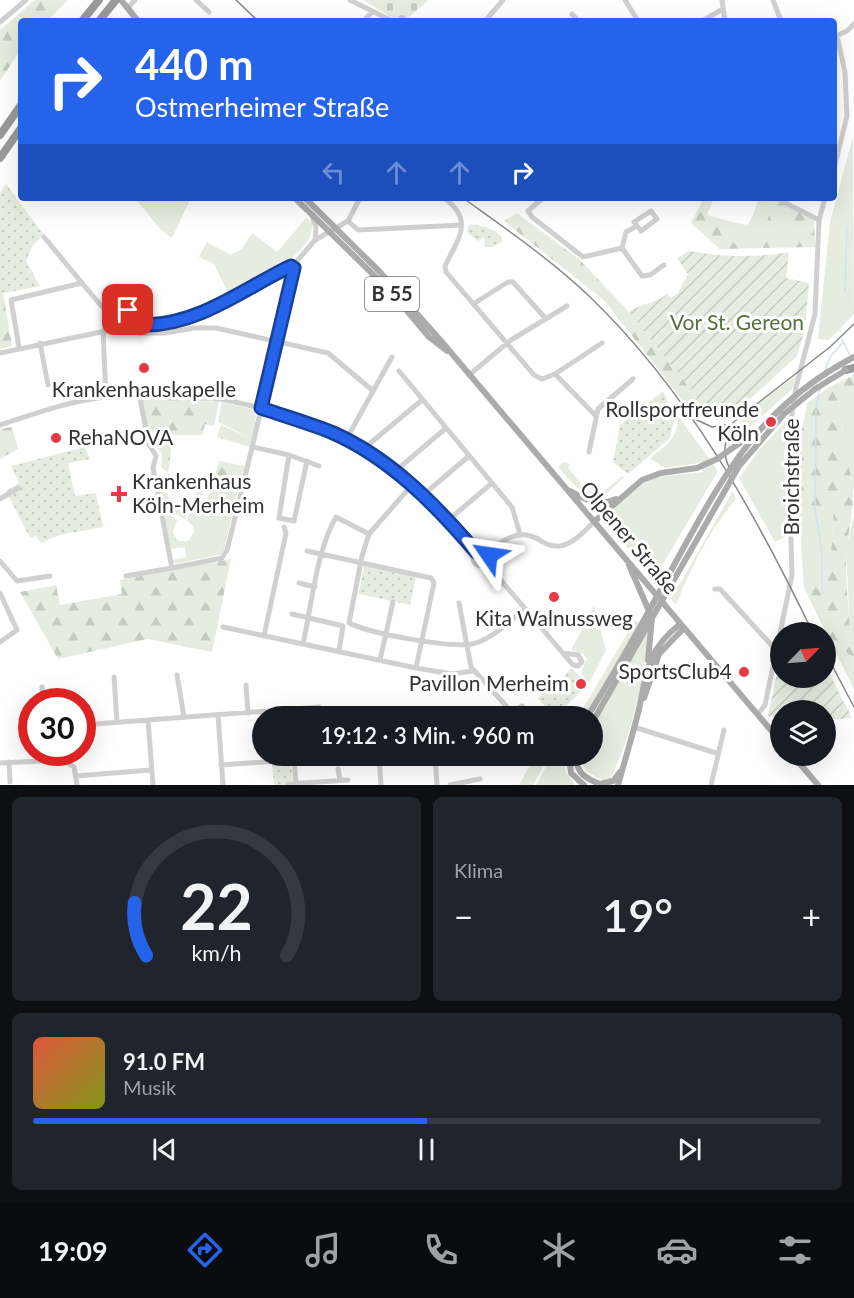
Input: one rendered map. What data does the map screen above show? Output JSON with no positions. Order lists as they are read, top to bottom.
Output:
{
  "streets": {
    "main road": ["B 55", "Olpener Straße"],
    "street": ["Broichstraße"]
  },
  "crossings": [
    ["B 55", "Olpener Straße"],
    ["Broichstraße", "Olpener Straße"]
  ],
  "parks": ["Vor St. Gereon"],
  "places": {
    "other": [
      "Krankenhauskapelle",
      "Rollsportfreunde Köln",
      "RehaNOVA",
      "Kita Walnussweg",
      "SportsClub4",
      "Pavillon Merheim"
    ],
    "health": ["Krankenhaus Köln-Merheim"]
  },
  "north": "top right",
  "page": {
    "turn": ["440 m", "Ostmerheimer Straße"],
    "limit": "30",
    "trip": "19:12 · 3 Min. · 960 m",
    "tile": "Klima",
    "heat": ["−", "19°", "+"],
    "song": ["91.0 FM", "Musik"],
    "tabs": "19:09",
    "gauge": ["22", "km/h"]
  }
}
